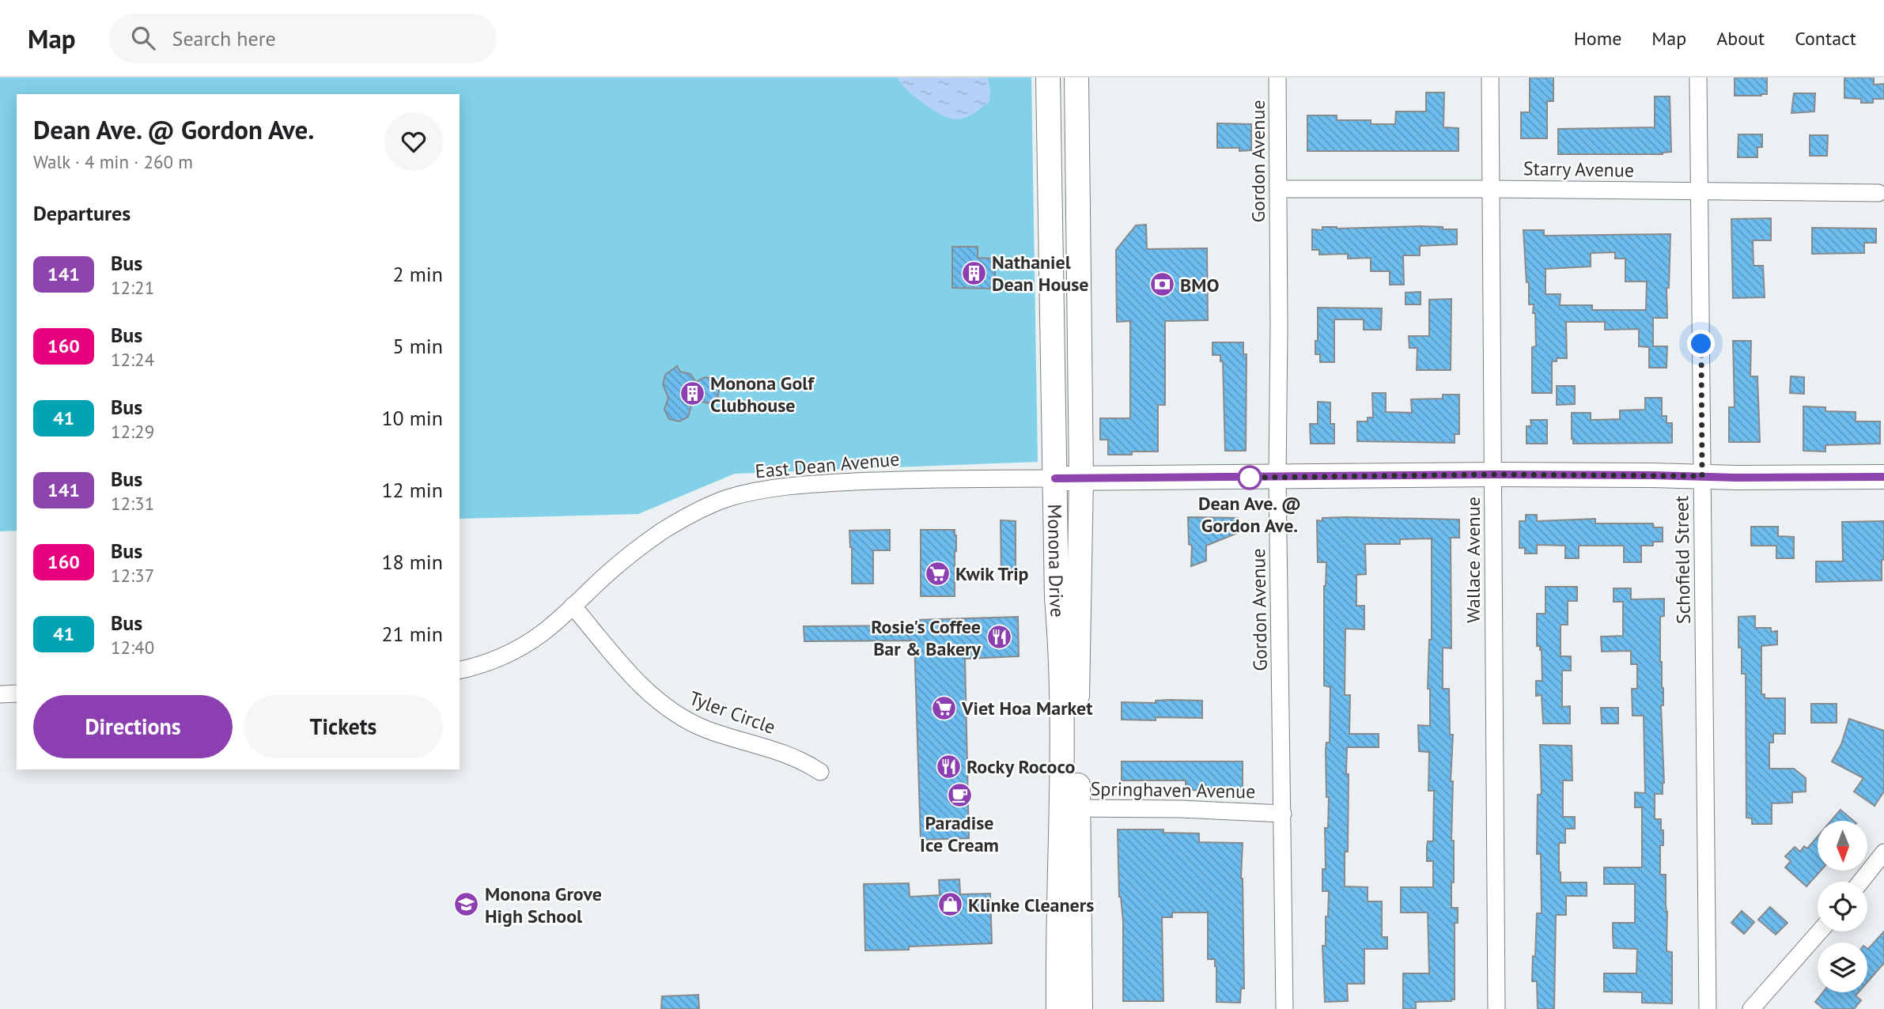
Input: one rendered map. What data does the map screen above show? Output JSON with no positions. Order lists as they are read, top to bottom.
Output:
{
  "streets": {
    "street": [
      "Gordon Avenue",
      "Starry Avenue",
      "East Dean Avenue",
      "Monona Drive",
      "Wallace Avenue",
      "Schofield Street",
      "Tyler Circle",
      "Springhaven Avenue"
    ]
  },
  "crossings": [
    ["Gordon Avenue", "Starry Avenue"],
    ["Gordon Avenue", "Springhaven Avenue"],
    ["Starry Avenue", "Wallace Avenue"],
    ["Starry Avenue", "Schofield Street"],
    ["East Dean Avenue", "Monona Drive"],
    ["East Dean Avenue", "Tyler Circle"],
    ["Monona Drive", "Springhaven Avenue"]
  ],
  "places": {
    "building": ["Nathaniel Dean House", "Monona Golf Clubhouse"],
    "bank": ["BMO"],
    "other": ["Dean Ave. @ Gordon Ave."],
    "supermarket": ["Kwik Trip", "Viet Hoa Market"],
    "restaurant": ["Rosie's Coffee Bar & Bakery", "Rocky Rococo"],
    "cafe": ["Paradise Ice Cream"],
    "school or university": ["Monona Grove High School"],
    "shop": ["Klinke Cleaners"]
  },
  "lines": ["bus line 141"],
  "north": "bottom",
  "page": {
    "header": "Map",
    "search": "Search here",
    "nav": [
      "Home",
      "Map",
      "About",
      "Contact"
    ],
    "heading": [
      ["Dean Ave. @ Gordon Ave.", "Walk · 4 min · 260 m"],
      "Departures"
    ],
    "list": [
      {
        "mark": "141",
        "name": "Bus",
        "note": "12:21",
        "value": "2 min"
      },
      {
        "mark": "160",
        "name": "Bus",
        "note": "12:24",
        "value": "5 min"
      },
      {
        "mark": "41",
        "name": "Bus",
        "note": "12:29",
        "value": "10 min"
      },
      {
        "mark": "141",
        "name": "Bus",
        "note": "12:31",
        "value": "12 min"
      },
      {
        "mark": "160",
        "name": "Bus",
        "note": "12:37",
        "value": "18 min"
      },
      {
        "mark": "41",
        "name": "Bus",
        "note": "12:40",
        "value": "21 min"
      }
    ],
    "buttons": ["Directions", "Tickets"]
  }
}
